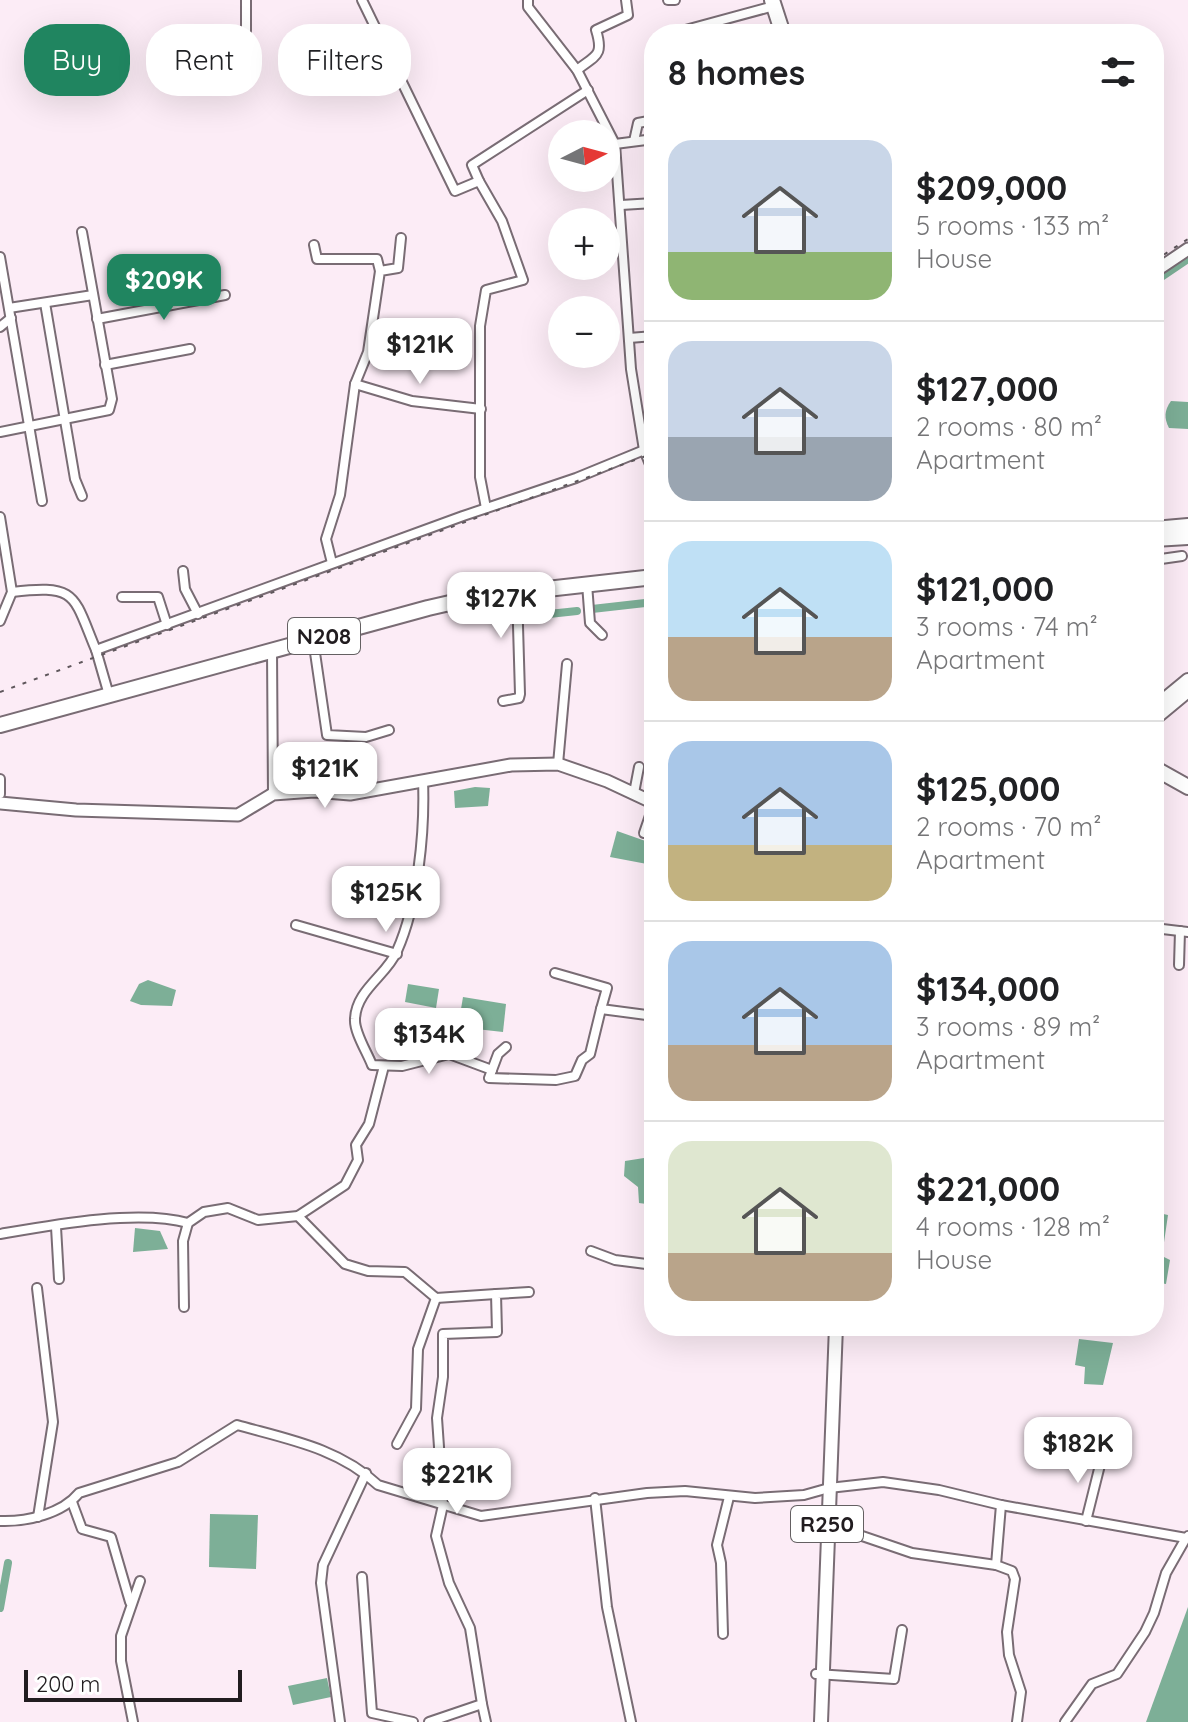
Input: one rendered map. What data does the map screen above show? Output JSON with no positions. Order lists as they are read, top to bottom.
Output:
{
  "streets": {
    "highway": ["N208"],
    "main road": ["R250"]
  },
  "scale_bar": "200 m",
  "north": "right",
  "page": {
    "chip": ["Buy", "Rent", "Filters"],
    "heading": "8 homes",
    "map_buttons": ["+", "−"],
    "list": [
      {
        "name": "$209,000",
        "note": "5 rooms · 133 m² · House"
      },
      {
        "name": "$127,000",
        "note": "2 rooms · 80 m² · Apartment"
      },
      {
        "name": "$121,000",
        "note": "3 rooms · 74 m² · Apartment"
      },
      {
        "name": "$125,000",
        "note": "2 rooms · 70 m² · Apartment"
      },
      {
        "name": "$134,000",
        "note": "3 rooms · 89 m² · Apartment"
      },
      {
        "name": "$221,000",
        "note": "4 rooms · 128 m² · House"
      }
    ],
    "price": [
      "$209K",
      "$121K",
      "$127K",
      "$121K",
      "$125K",
      "$134K",
      "$182K",
      "$221K"
    ],
    "scale": "200 m"
  }
}
